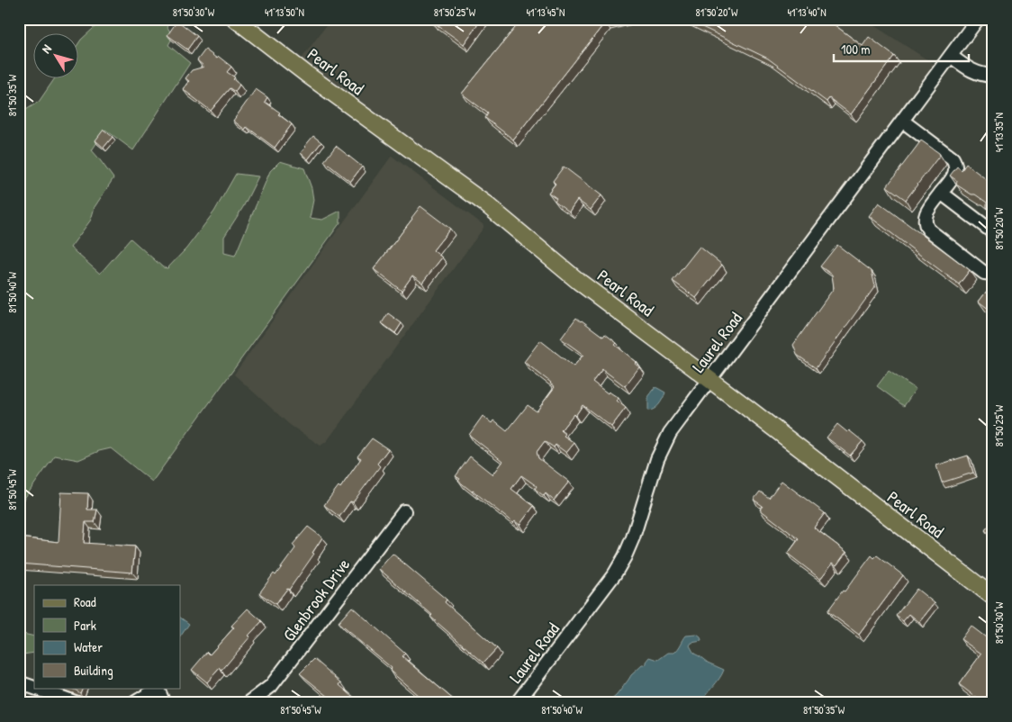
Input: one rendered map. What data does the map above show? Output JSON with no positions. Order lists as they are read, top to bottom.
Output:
{
  "streets": {
    "main road": ["Pearl Road"],
    "street": ["Laurel Road", "Glenbrook Drive"]
  },
  "crossings": [
    ["Pearl Road", "Laurel Road"]
  ],
  "legend": [
    "Road",
    "Park",
    "Water",
    "Building"
  ],
  "scale_bar": "100 m",
  "north": "top left",
  "coordinates": [
    "81°50'30\"W",
    "41°13'50\"N",
    "81°50'25\"W",
    "41°13'45\"N",
    "81°50'20\"W",
    "41°13'40\"N",
    "81°50'35\"W",
    "41°13'35\"N",
    "81°50'40\"W",
    "81°50'45\"W"
  ]
}
